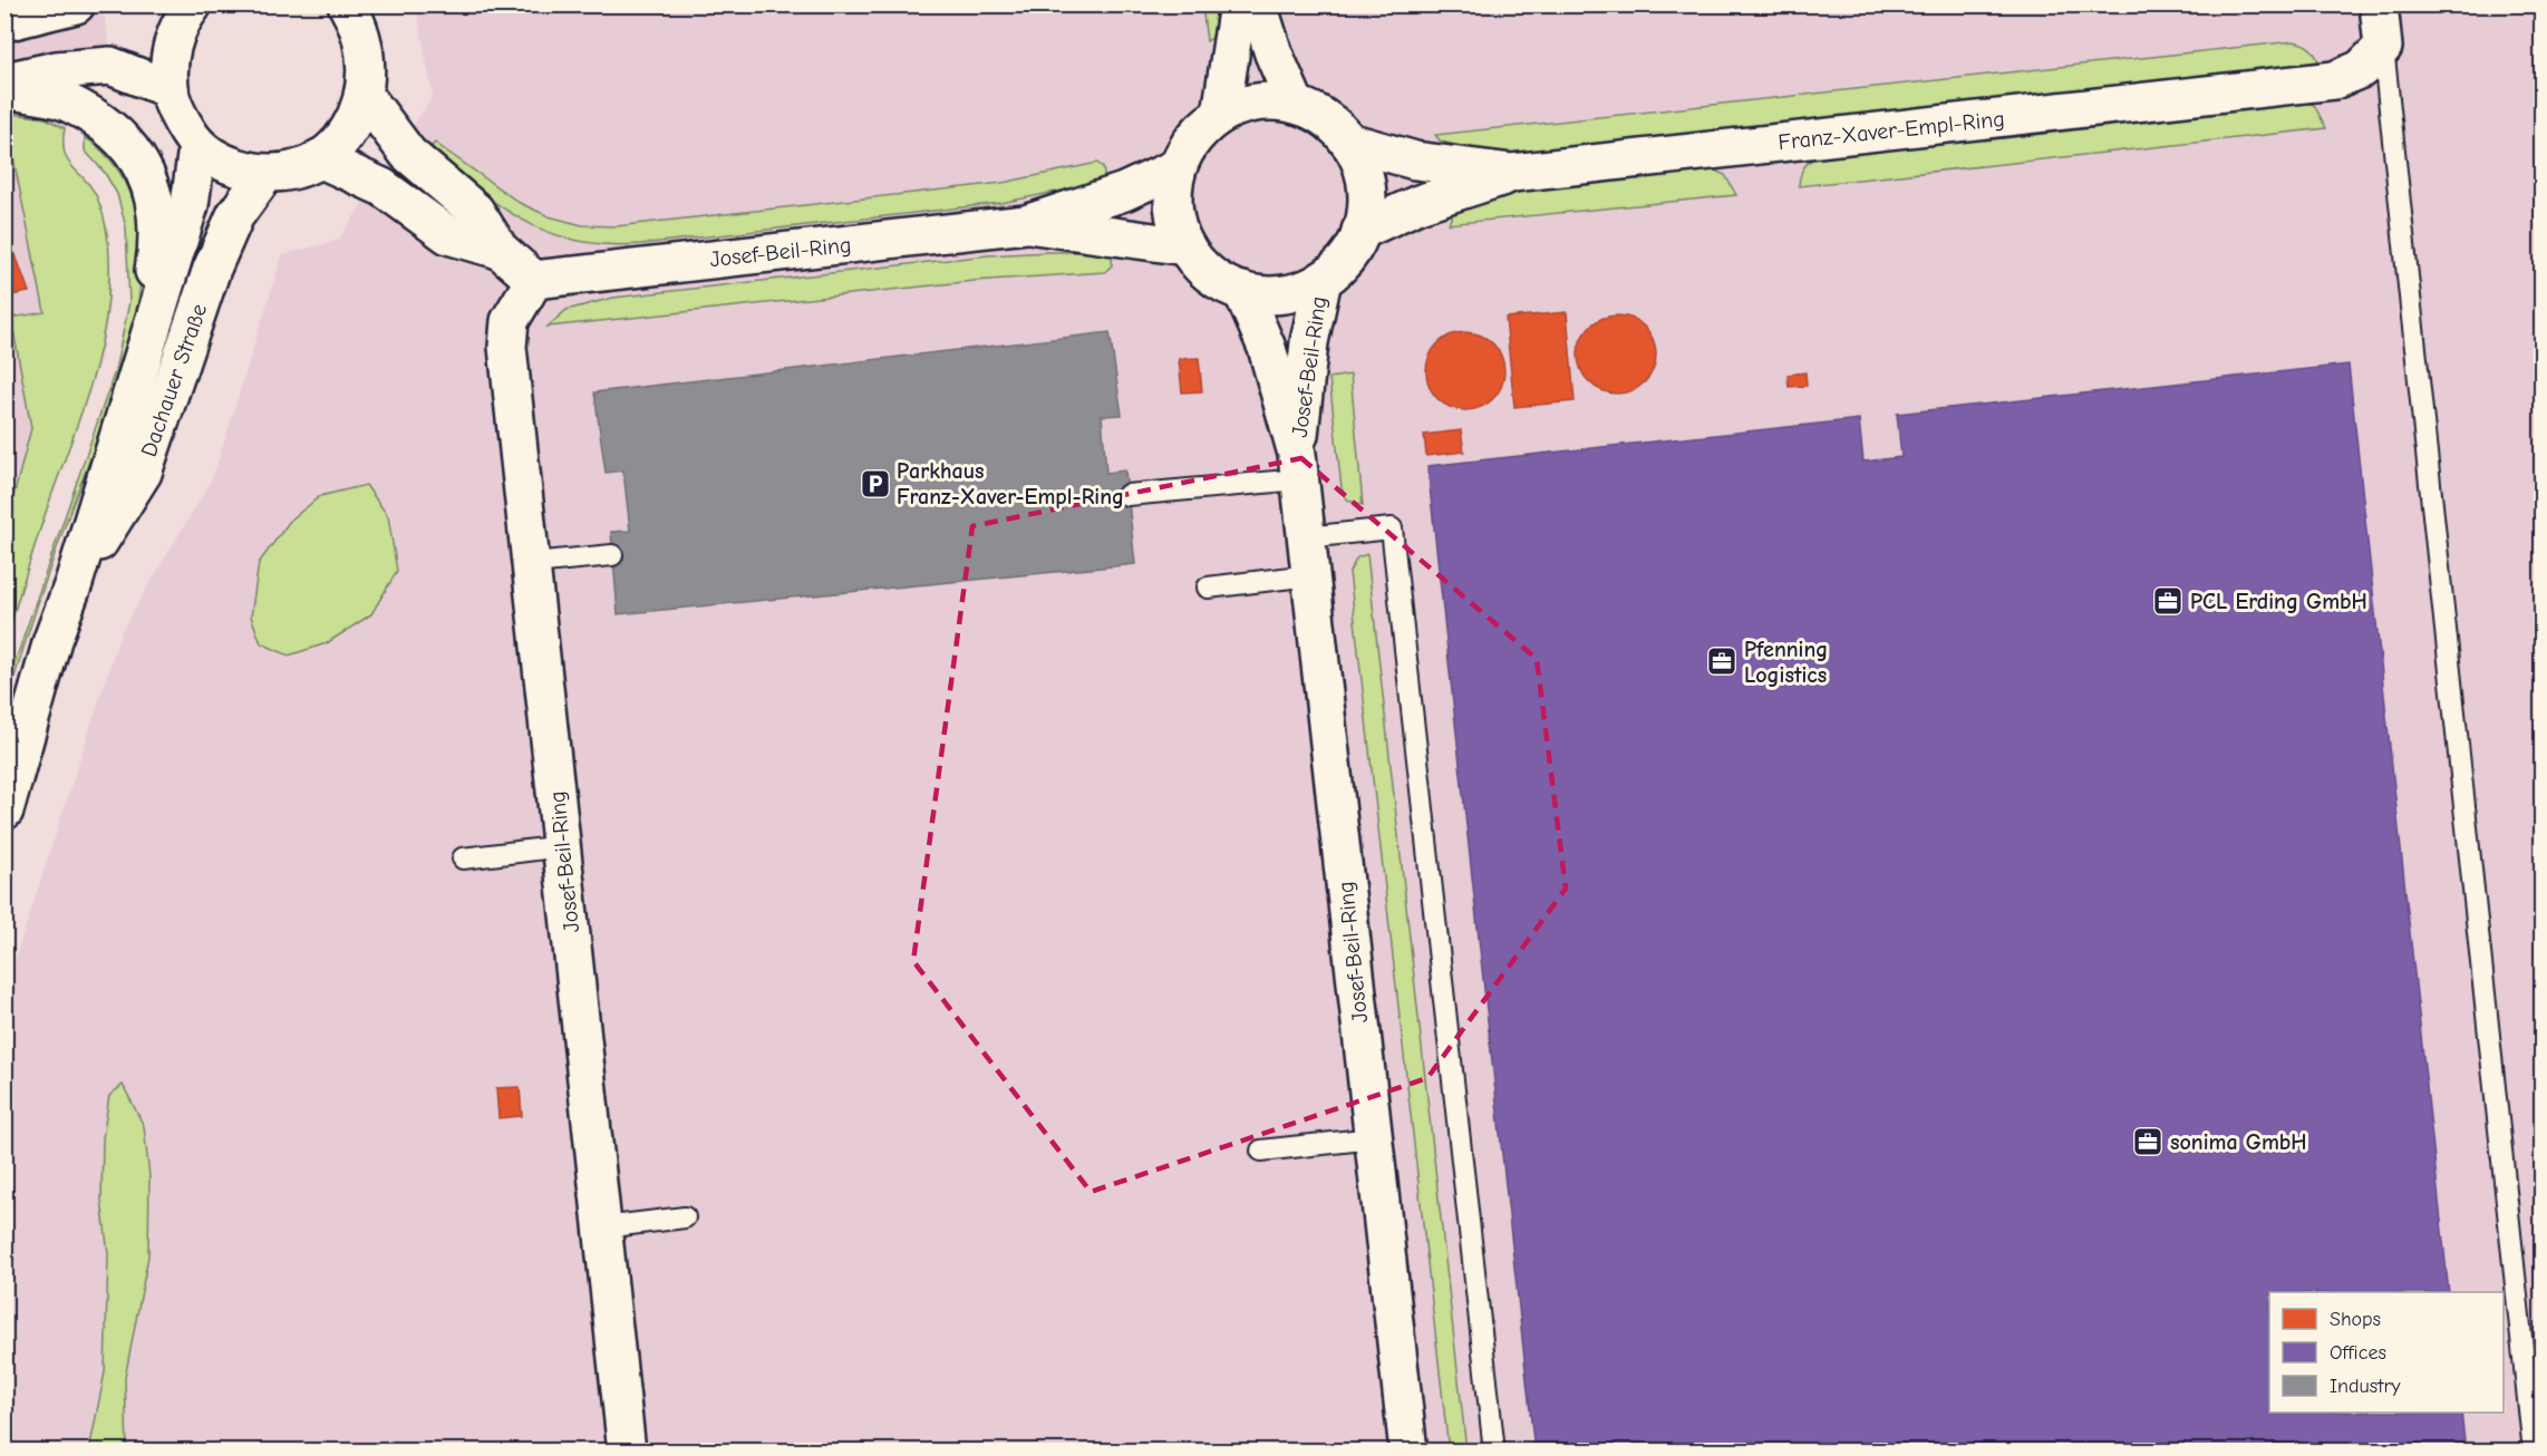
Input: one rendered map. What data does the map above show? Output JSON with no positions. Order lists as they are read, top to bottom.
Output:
{
  "streets": {
    "street": ["Franz-Xaver-Empl-Ring", "Josef-Beil-Ring", "Dachauer Straße"]
  },
  "crossings": [
    ["Franz-Xaver-Empl-Ring", "Josef-Beil-Ring"]
  ],
  "places": {
    "parking": ["Parkhaus Franz-Xaver-Empl-Ring"],
    "office": ["PCL Erding GmbH", "Pfenning Logistics", "sonima GmbH"]
  },
  "legend": ["Shops", "Offices", "Industry"]
}
